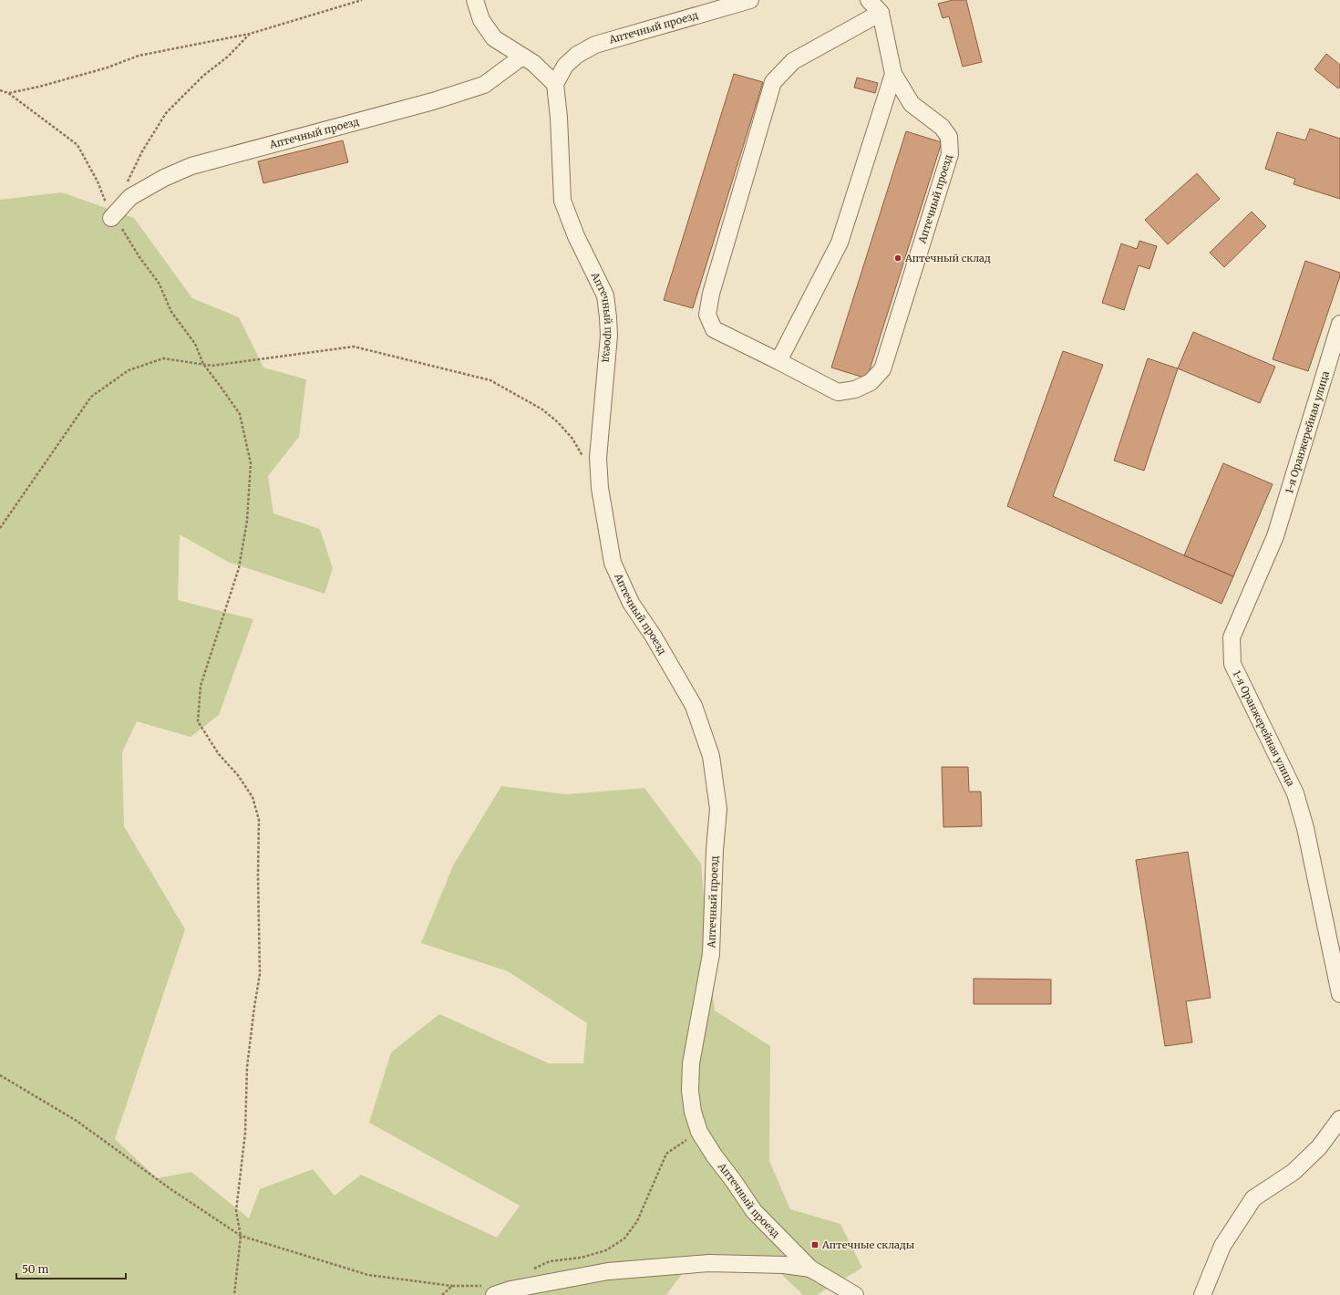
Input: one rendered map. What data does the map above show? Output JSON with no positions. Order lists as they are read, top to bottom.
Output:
{
  "streets": {
    "street": ["Аптечный проезд", "1-я Оранжерейная улица"]
  },
  "places": {
    "other": ["Аптечный склад"],
    "transit": ["Аптечные склады"]
  },
  "scale_bar": "50 m"
}
